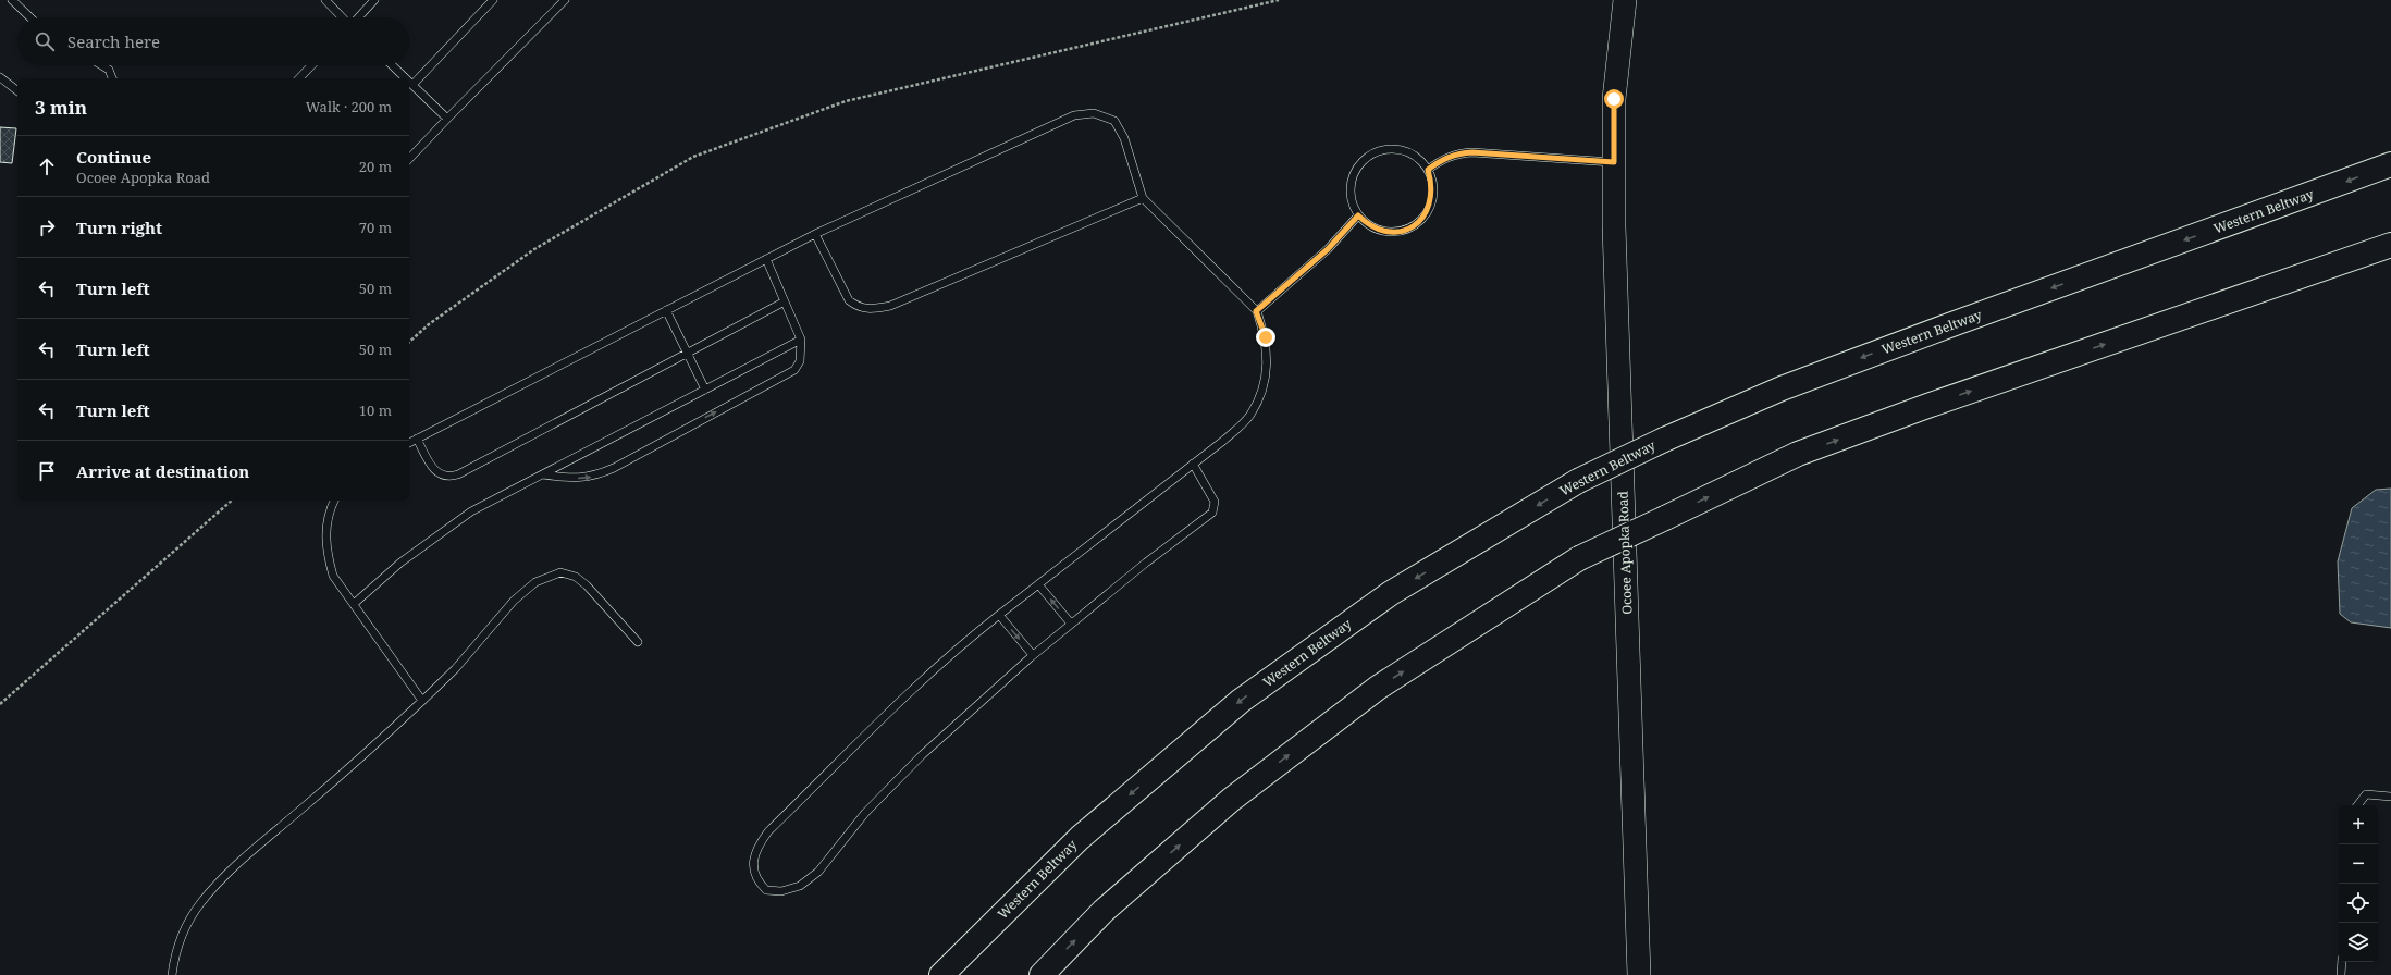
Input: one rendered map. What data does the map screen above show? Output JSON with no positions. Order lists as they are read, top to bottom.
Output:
{
  "streets": {
    "highway": ["Western Beltway"],
    "main road": ["Ocoee Apopka Road"]
  },
  "page": {
    "search": "Search here",
    "heading": ["3 min", "Walk · 200 m"],
    "list": [
      ["Continue", "Ocoee Apopka Road", "20 m"],
      ["Turn right", "70 m"],
      ["Turn left", "50 m"],
      ["Turn left", "50 m"],
      ["Turn left", "10 m"],
      "Arrive at destination"
    ],
    "map_buttons": ["+", "−"]
  }
}
